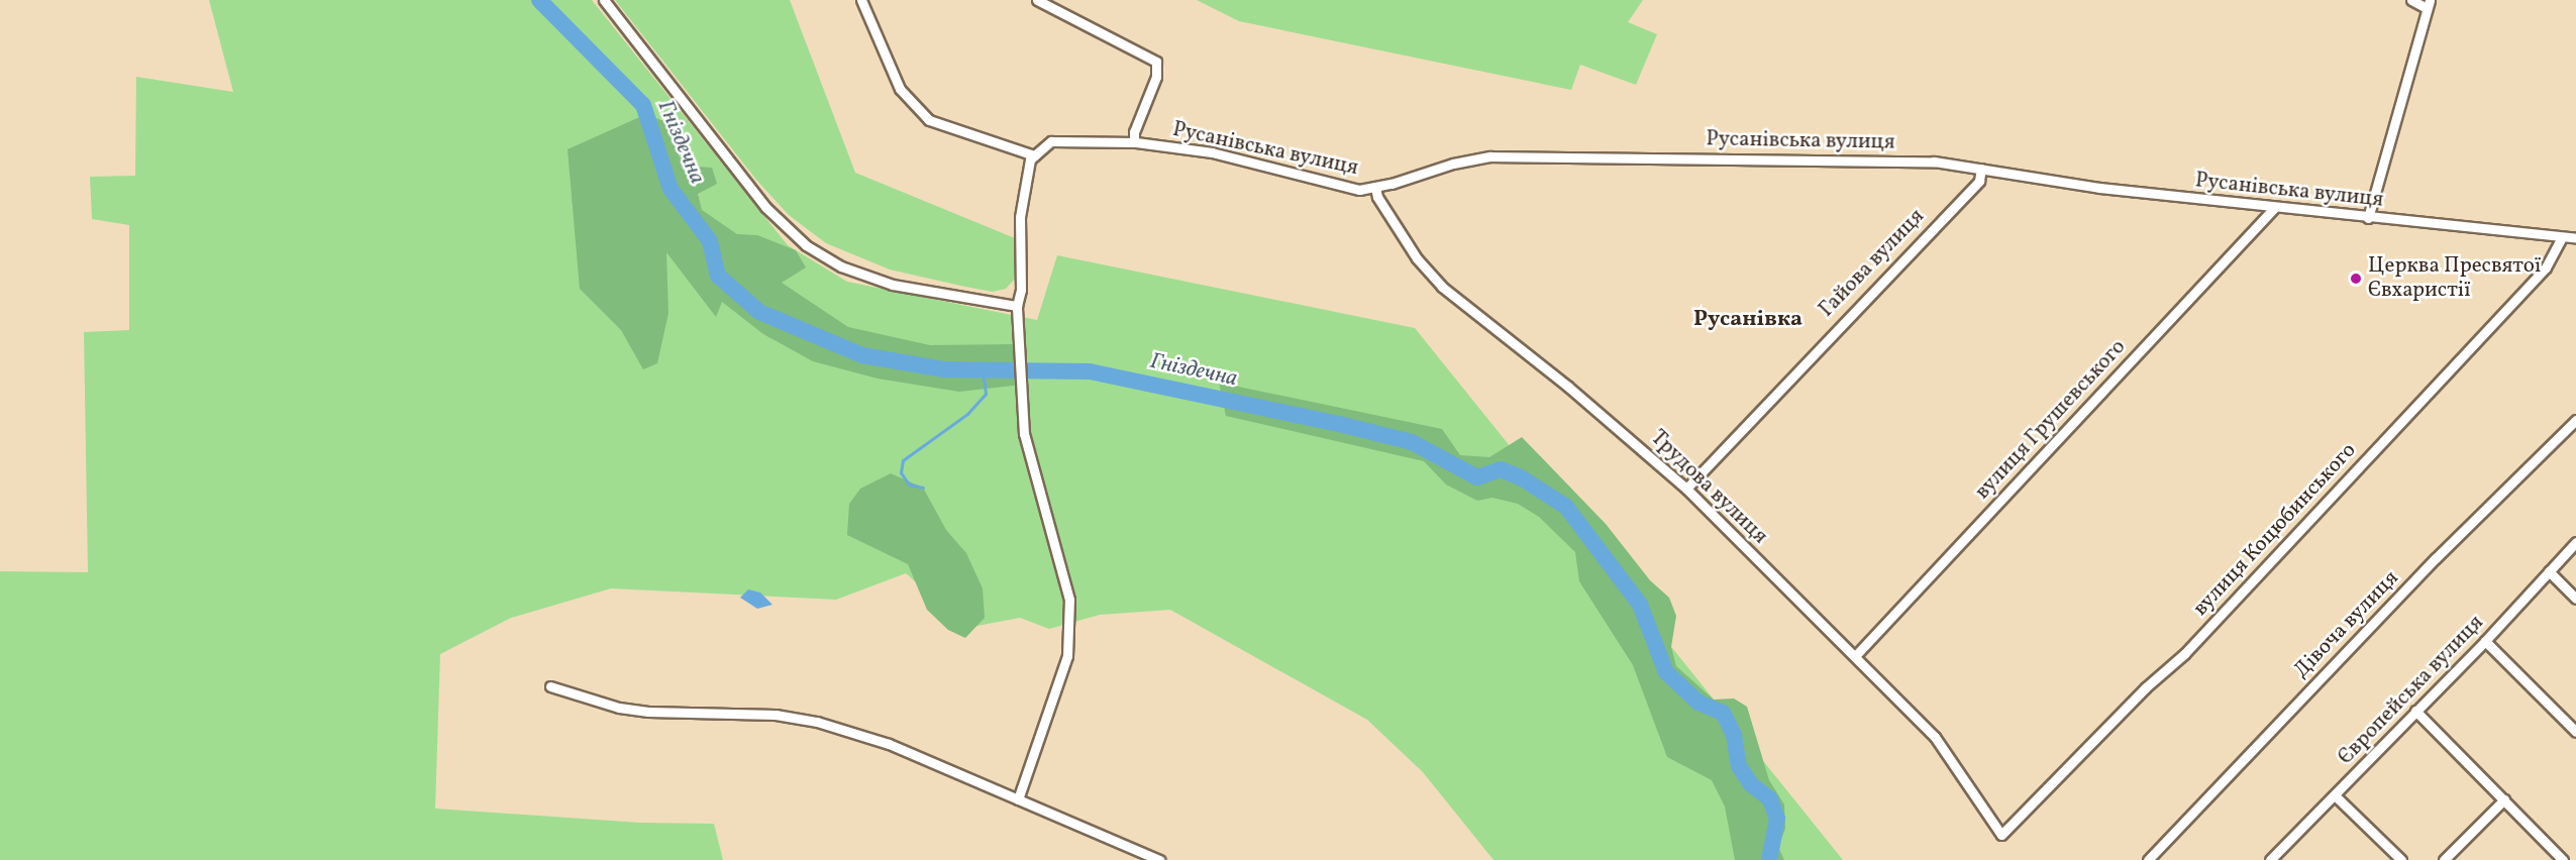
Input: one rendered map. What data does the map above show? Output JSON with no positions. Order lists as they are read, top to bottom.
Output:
{
  "streets": {
    "street": [
      "Русанівська вулиця",
      "Гайова вулиця",
      "вулиця Грушевського",
      "Трудова вулиця",
      "вулиця Коцюбинського",
      "Дівоча вулиця",
      "Європейська вулиця"
    ]
  },
  "crossings": [
    ["Русанівська вулиця", "Гайова вулиця"],
    ["Русанівська вулиця", "вулиця Грушевського"],
    ["Русанівська вулиця", "Трудова вулиця"],
    ["Русанівська вулиця", "вулиця Коцюбинського"],
    ["Гайова вулиця", "Трудова вулиця"],
    ["вулиця Грушевського", "Трудова вулиця"],
    ["Трудова вулиця", "вулиця Коцюбинського"]
  ],
  "districts": ["Русанівка"],
  "water": ["Гніздечна"],
  "places": ["Церква Пресвятої Євхаристії"]
}
